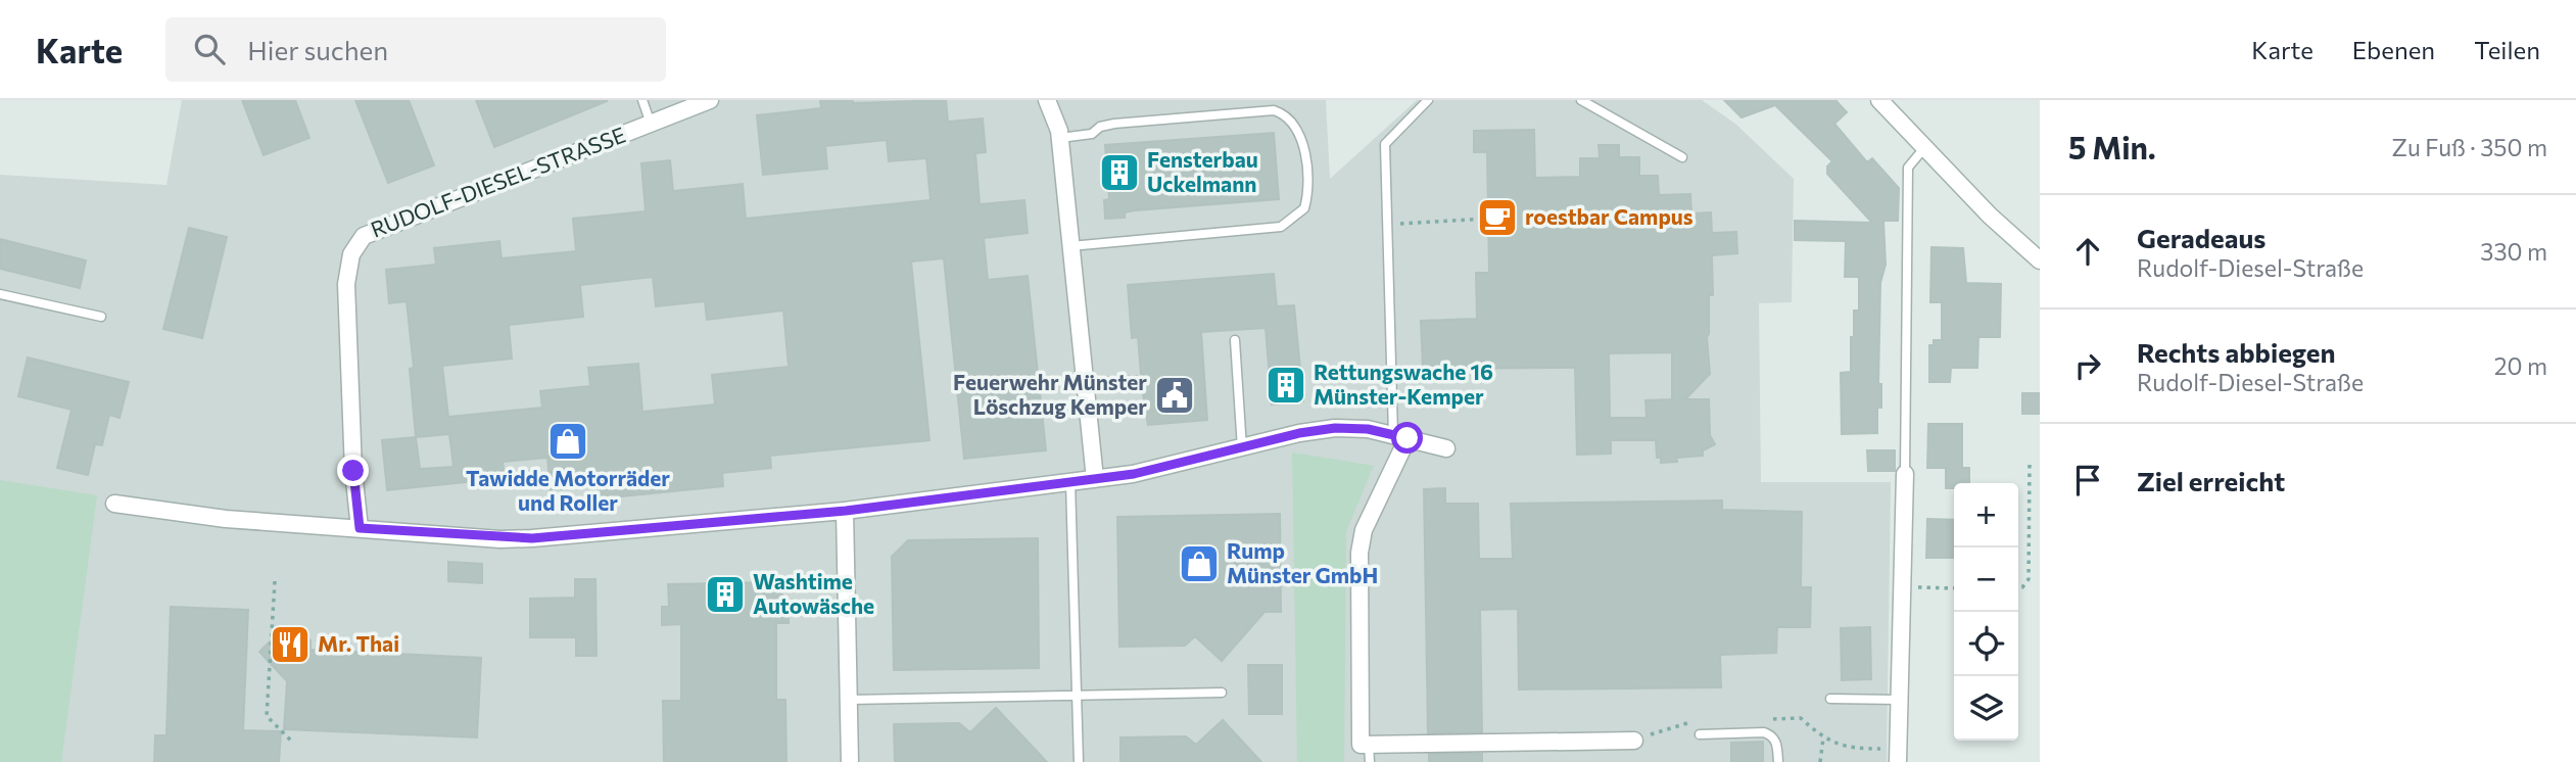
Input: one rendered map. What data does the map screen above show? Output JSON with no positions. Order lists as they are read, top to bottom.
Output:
{
  "streets": {
    "street": ["RUDOLF-DIESEL-STRASSE"]
  },
  "places": {
    "building": ["Fensterbau Uckelmann", "Rettungswache 16 Münster-Kemper", "Washtime Autowäsche"],
    "cafe": ["roestbar Campus"],
    "public building": ["Feuerwehr Münster Löschzug Kemper"],
    "shop": ["Tawidde Motorräder und Roller", "Rump Münster GmbH"],
    "restaurant": ["Mr. Thai"]
  },
  "page": {
    "header": "Karte",
    "search": "Hier suchen",
    "nav": ["Karte", "Ebenen", "Teilen"],
    "heading": ["5 Min.", "Zu Fuß · 350 m"],
    "list": [
      ["Geradeaus", "Rudolf-Diesel-Straße", "330 m"],
      ["Rechts abbiegen", "Rudolf-Diesel-Straße", "20 m"],
      "Ziel erreicht"
    ],
    "map_buttons": ["+", "−"]
  }
}
